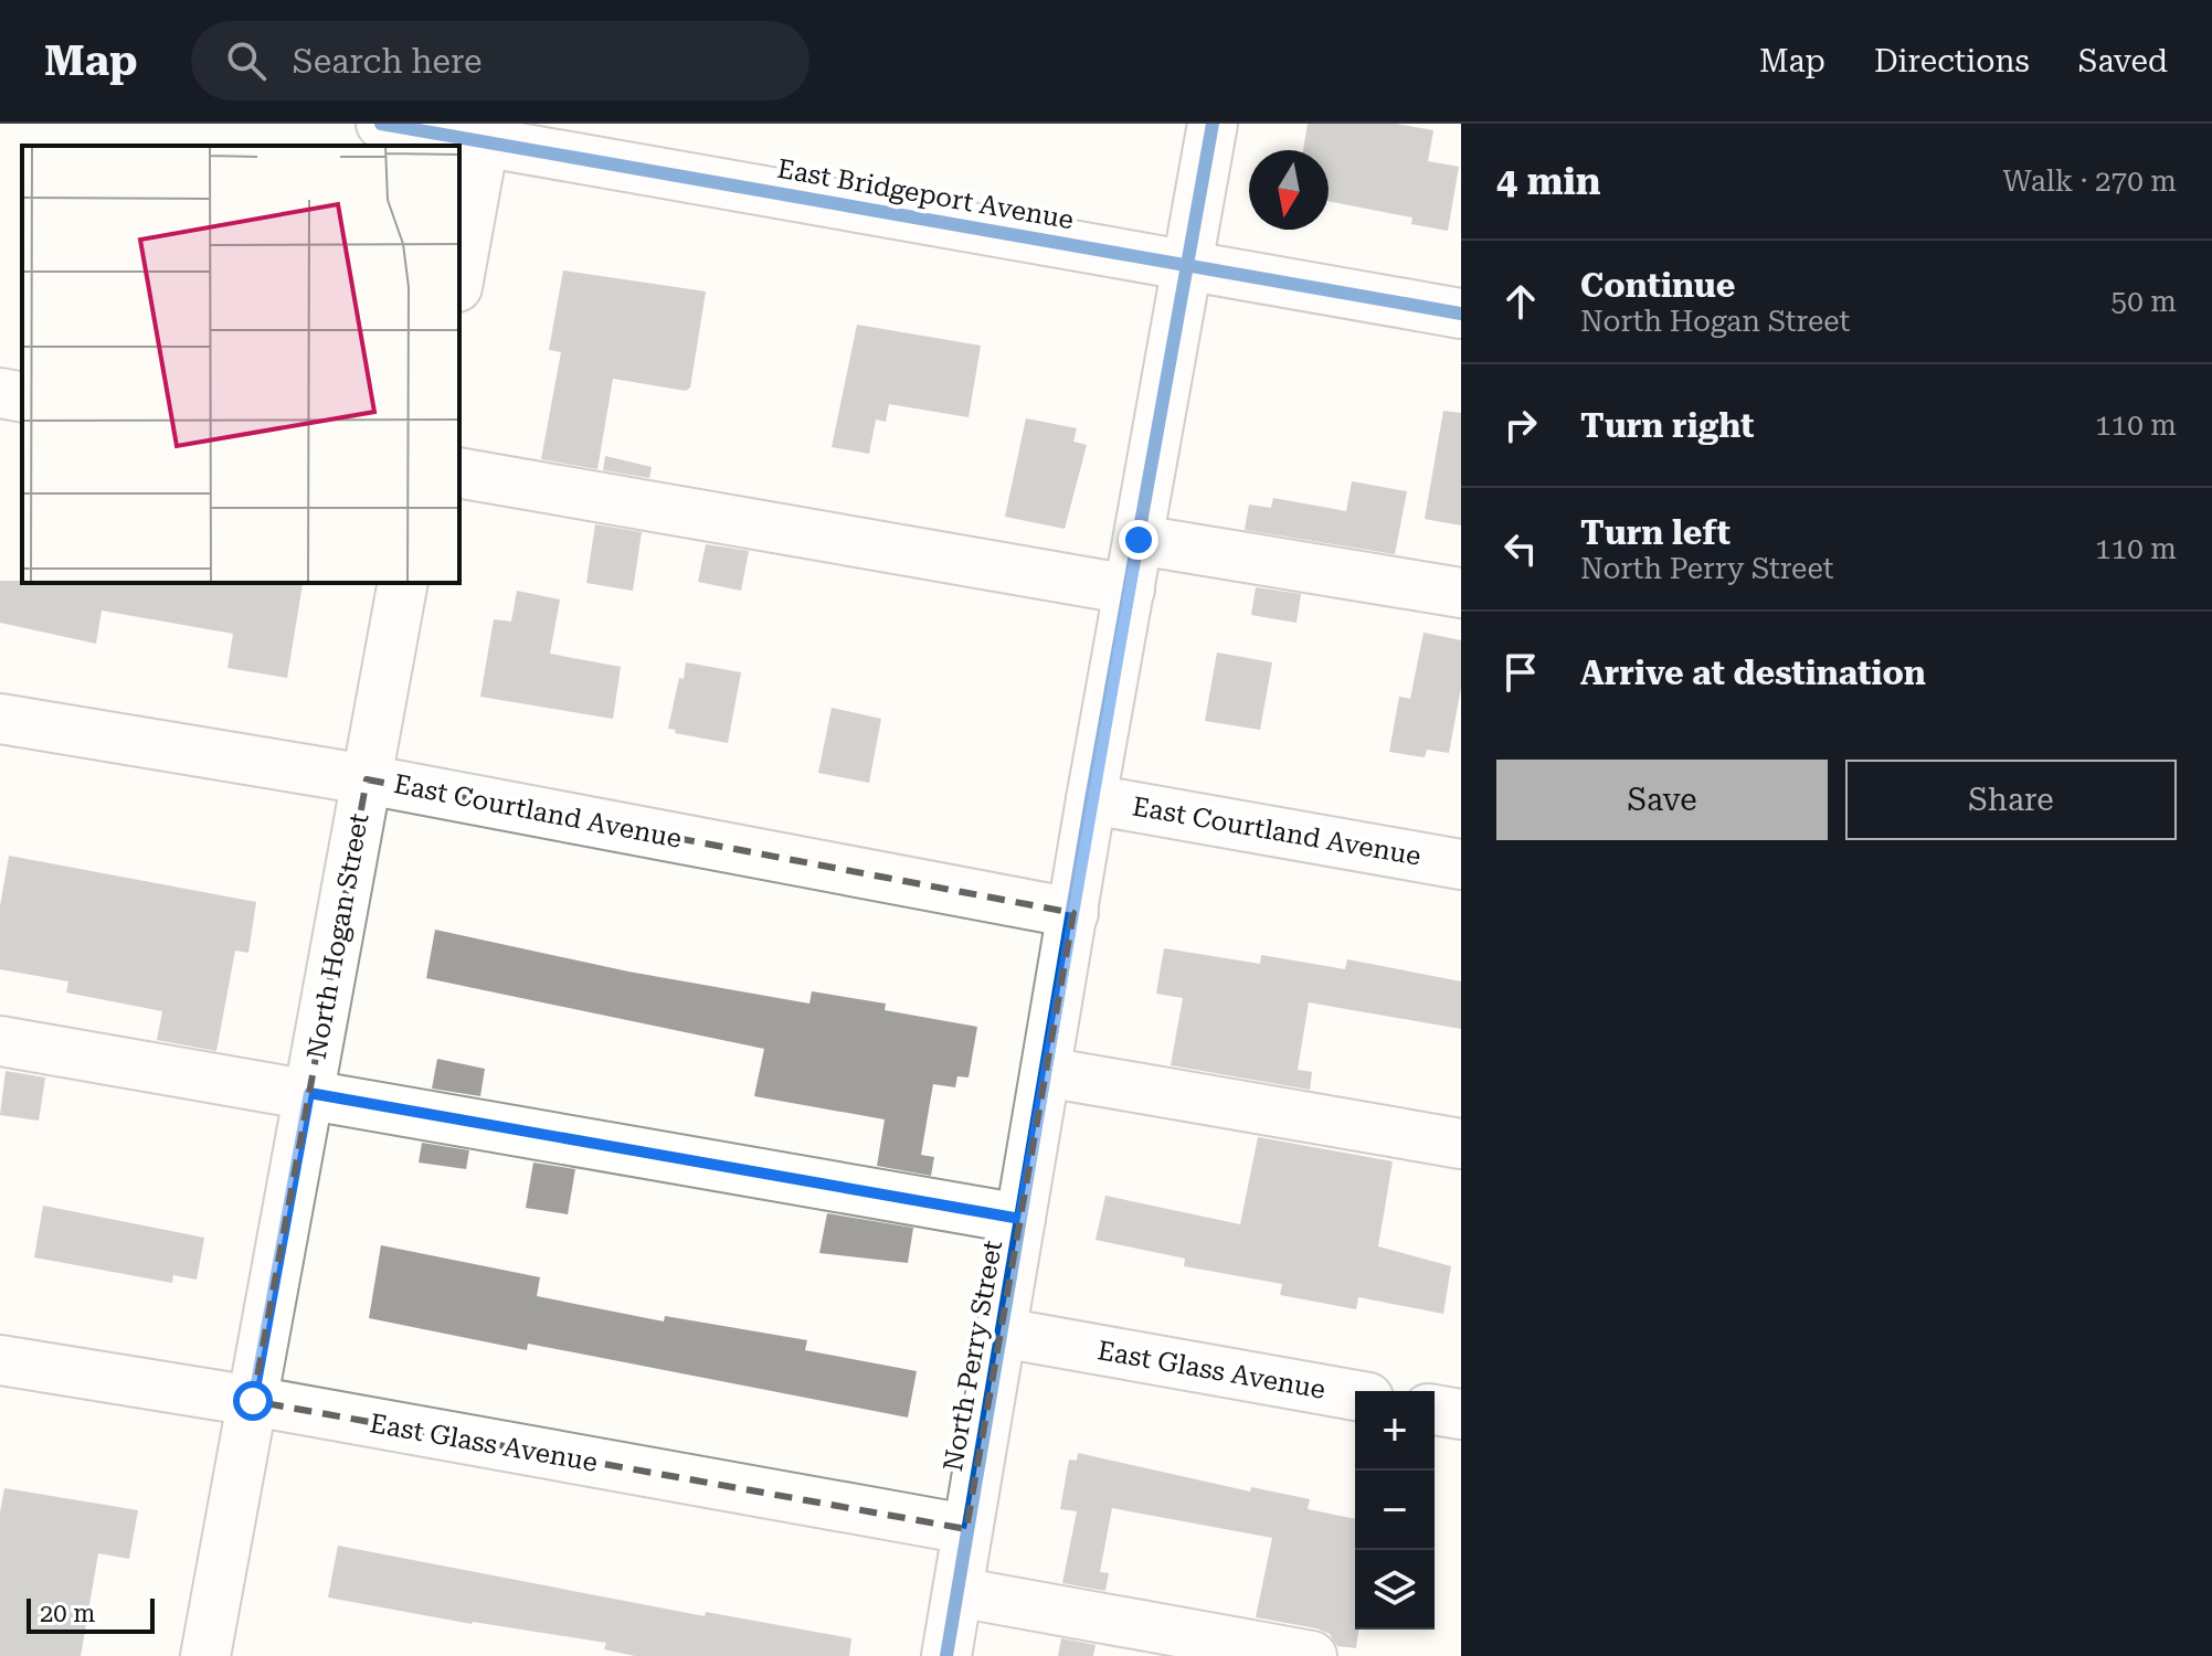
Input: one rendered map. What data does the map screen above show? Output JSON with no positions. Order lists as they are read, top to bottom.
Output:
{
  "streets": {
    "street": [
      "East Bridgeport Avenue",
      "East Courtland Avenue",
      "North Hogan Street",
      "North Perry Street",
      "East Glass Avenue"
    ]
  },
  "crossings": [
    ["East Bridgeport Avenue", "North Perry Street"],
    ["East Courtland Avenue", "North Hogan Street"],
    ["East Courtland Avenue", "North Perry Street"],
    ["North Hogan Street", "East Glass Avenue"],
    ["North Perry Street", "East Glass Avenue"]
  ],
  "scale_bar": "20 m",
  "north": "bottom",
  "page": {
    "header": "Map",
    "search": "Search here",
    "nav": ["Map", "Directions", "Saved"],
    "heading": ["4 min", "Walk · 270 m"],
    "list": [
      ["Continue", "North Hogan Street", "50 m"],
      ["Turn right", "110 m"],
      ["Turn left", "North Perry Street", "110 m"],
      "Arrive at destination"
    ],
    "buttons": ["Save", "Share"],
    "map_buttons": ["+", "−"],
    "scale": "20 m"
  }
}
